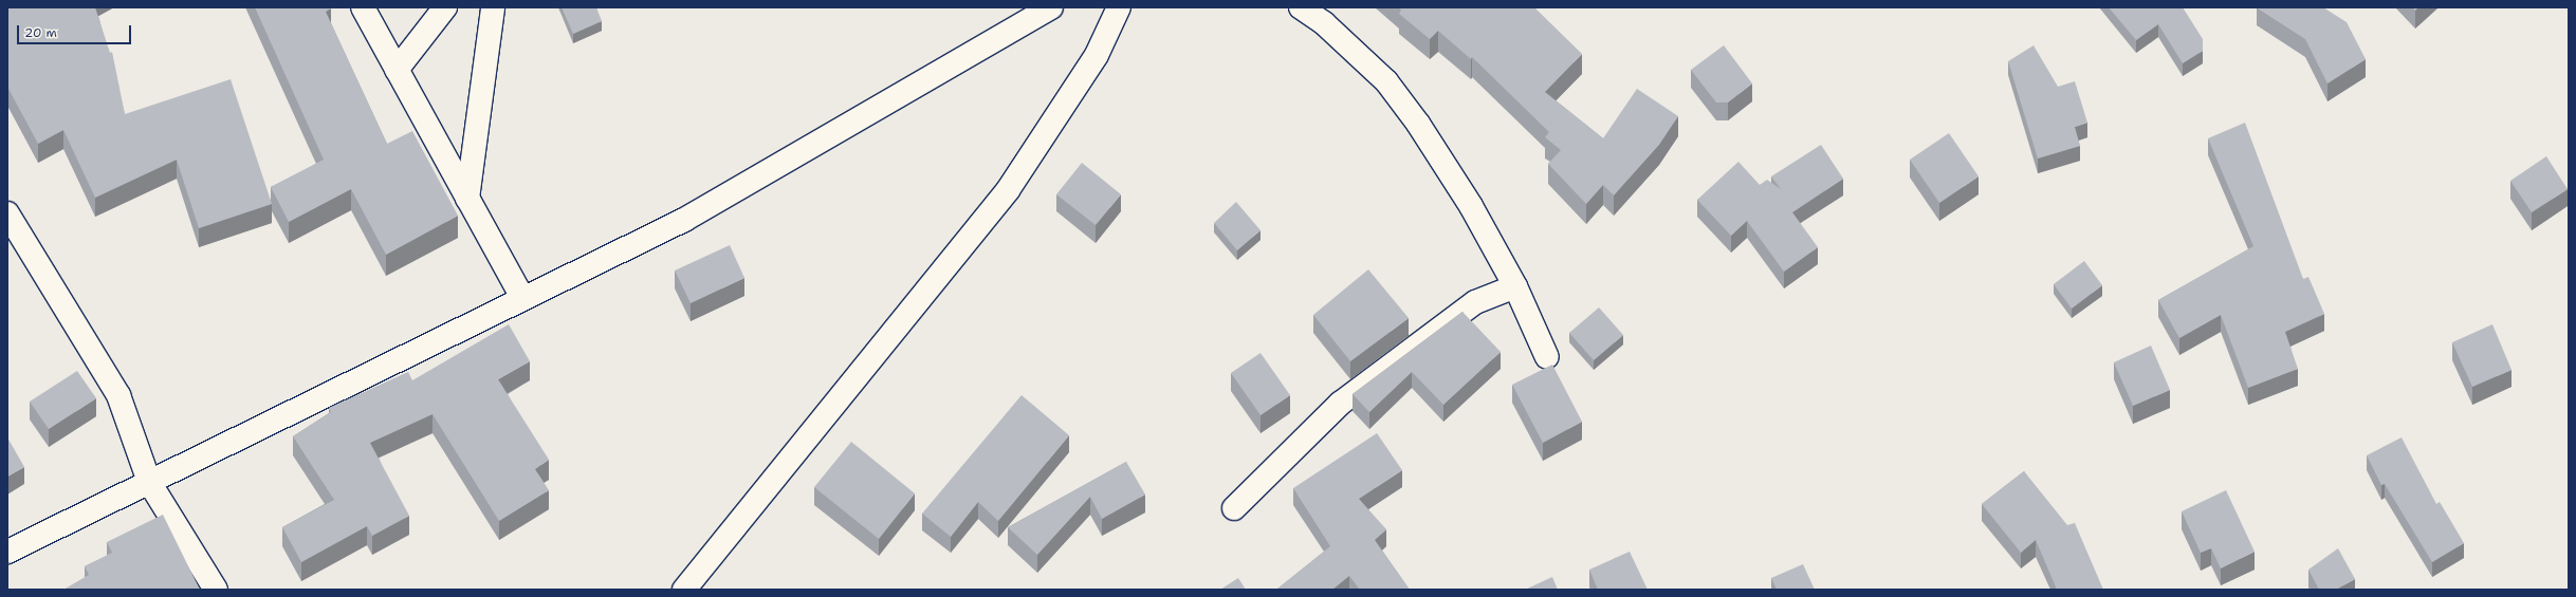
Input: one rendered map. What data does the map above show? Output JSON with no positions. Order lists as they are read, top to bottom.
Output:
{
  "scale_bar": "20 m"
}
